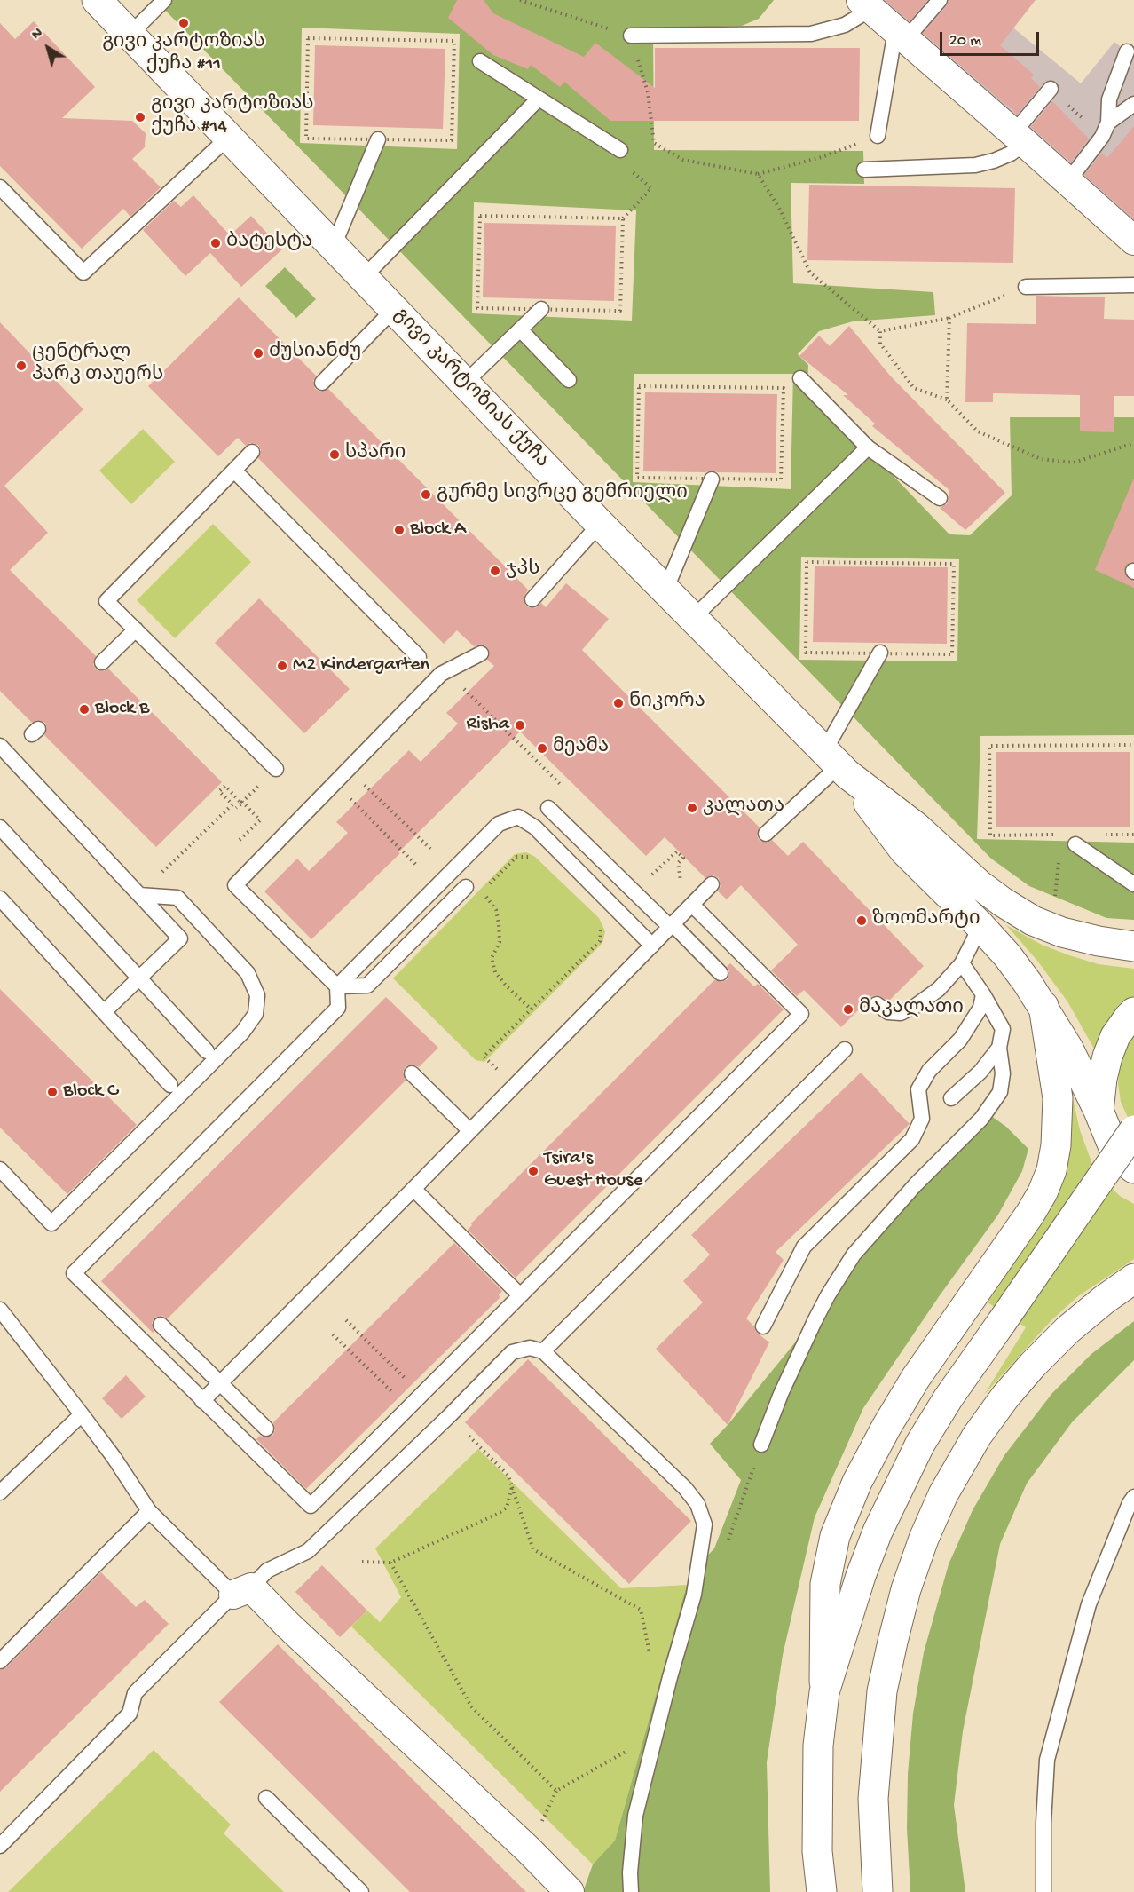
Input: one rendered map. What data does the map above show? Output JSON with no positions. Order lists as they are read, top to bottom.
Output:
{
  "streets": {
    "main road": ["გივი კარტოზიას ქუჩა"]
  },
  "places": [
    "გივი კარტოზიას ქუჩა #11",
    "გივი კარტოზიას ქუჩა #14",
    "ბატესტა",
    "ძუსიანძუ",
    "ცენტრალ პარკ თაუერს",
    "სპარი",
    "გურმე სივრცე გემრიელი",
    "Block A",
    "ჯპს",
    "M2 Kindergarten",
    "ნიკორა",
    "Block B",
    "Risha",
    "მეამა",
    "კალათა",
    "ზოომარტი",
    "მაკალათი",
    "Block C",
    "Tsira's Guest House"
  ],
  "scale_bar": "20 m",
  "north": "top left"
}
